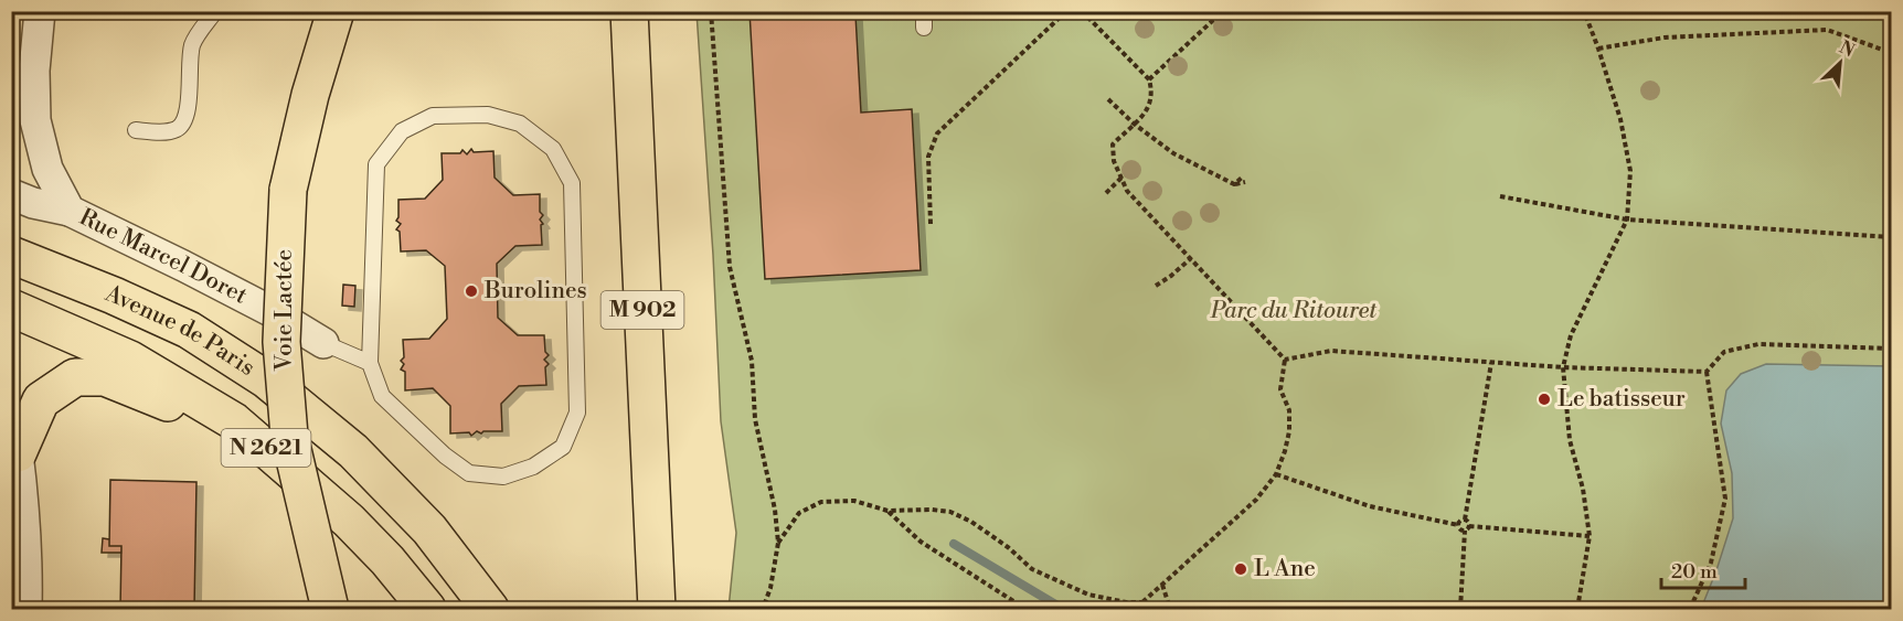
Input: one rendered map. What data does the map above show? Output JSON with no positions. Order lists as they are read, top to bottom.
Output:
{
  "streets": {
    "highway": [
      "Voie Lactée",
      "M 902",
      "Avenue de Paris",
      "N 2621"
    ],
    "street": ["Rue Marcel Doret"]
  },
  "parks": ["Parc du Ritouret"],
  "places": ["Burolines", "Le batisseur", "L Ane"],
  "scale_bar": "20 m",
  "north": "top right"
}
